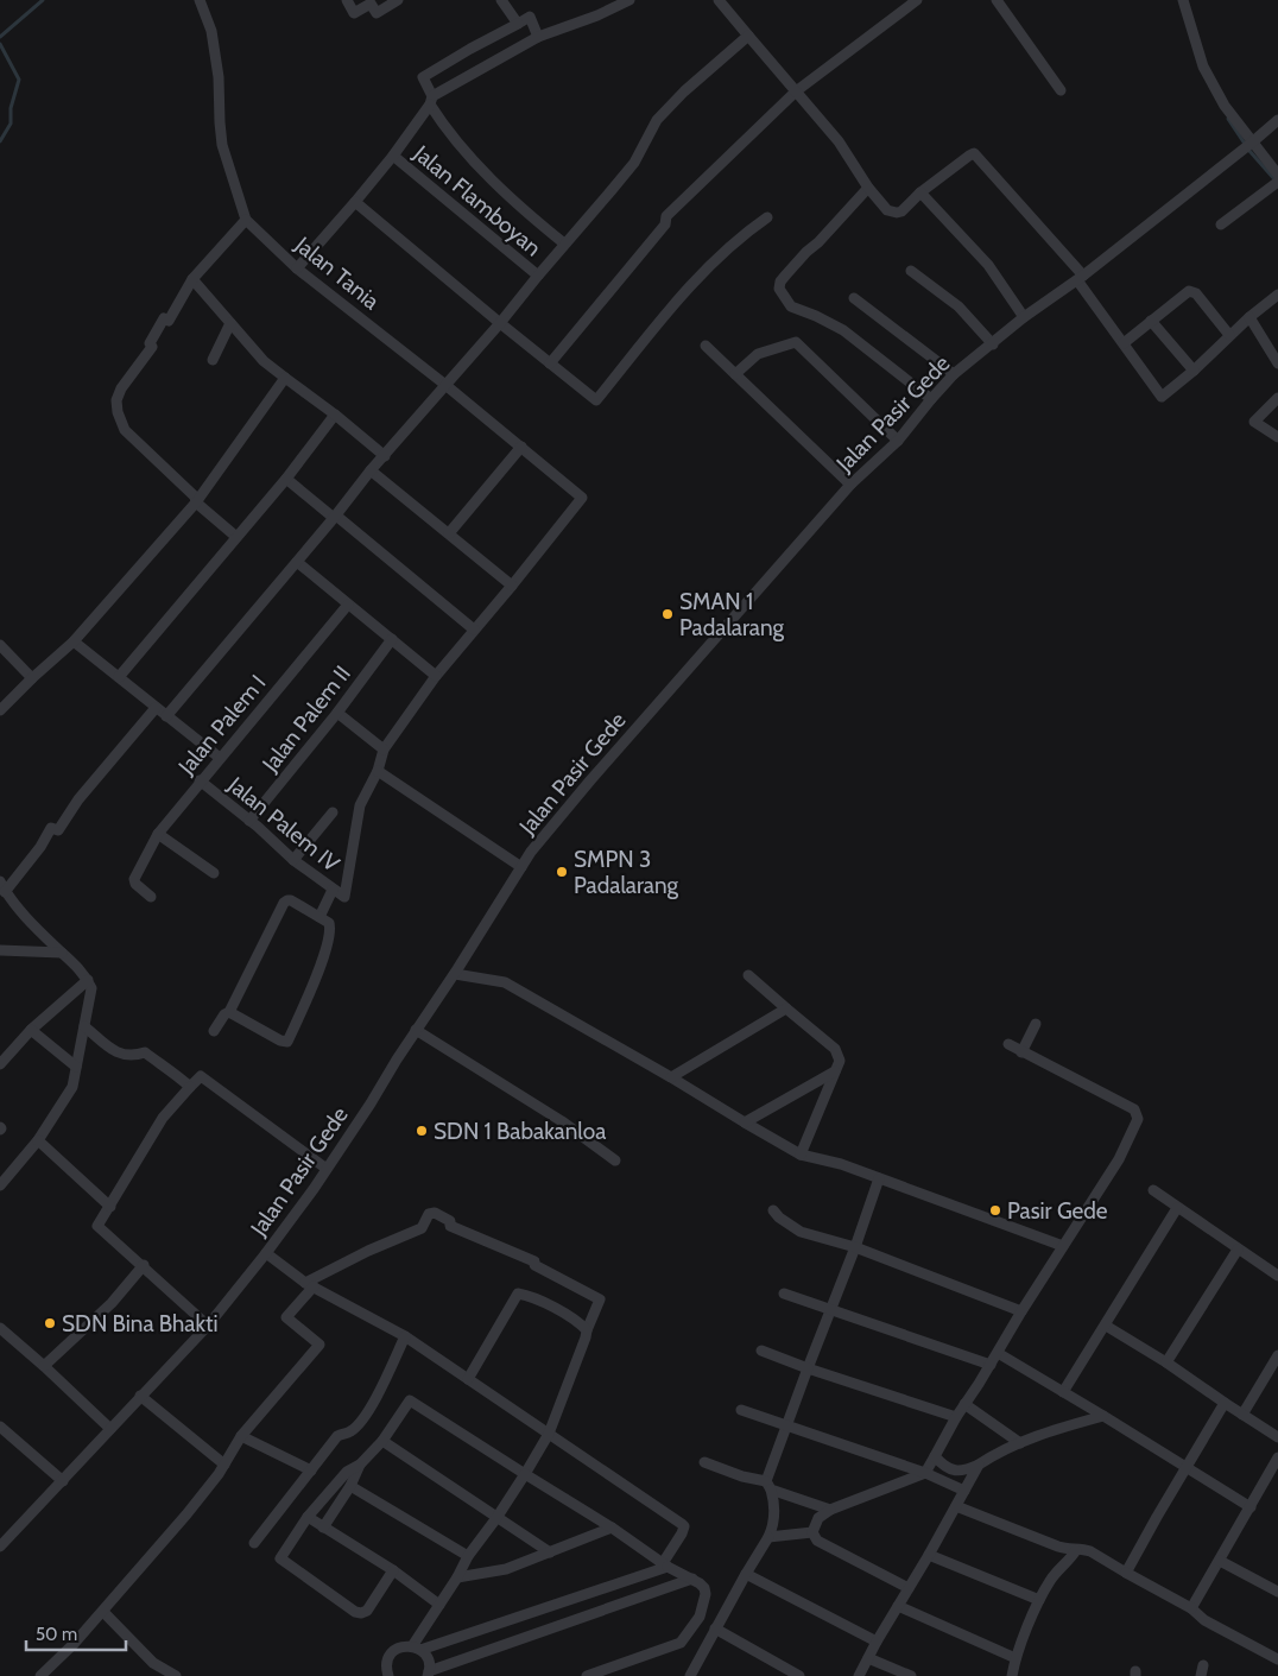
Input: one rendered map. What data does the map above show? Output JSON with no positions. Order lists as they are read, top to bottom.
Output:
{
  "streets": {
    "street": [
      "Jalan Flamboyan",
      "Jalan Tania",
      "Jalan Pasir Gede",
      "Jalan Palem II",
      "Jalan Palem I",
      "Jalan Palem IV"
    ]
  },
  "crossings": [
    ["Jalan Palem II", "Jalan Palem IV"],
    ["Jalan Palem I", "Jalan Palem IV"]
  ],
  "places": [
    "SMAN 1 Padalarang",
    "SMPN 3 Padalarang",
    "SDN 1 Babakanloa",
    "Pasir Gede",
    "SDN Bina Bhakti"
  ],
  "scale_bar": "50 m"
}
